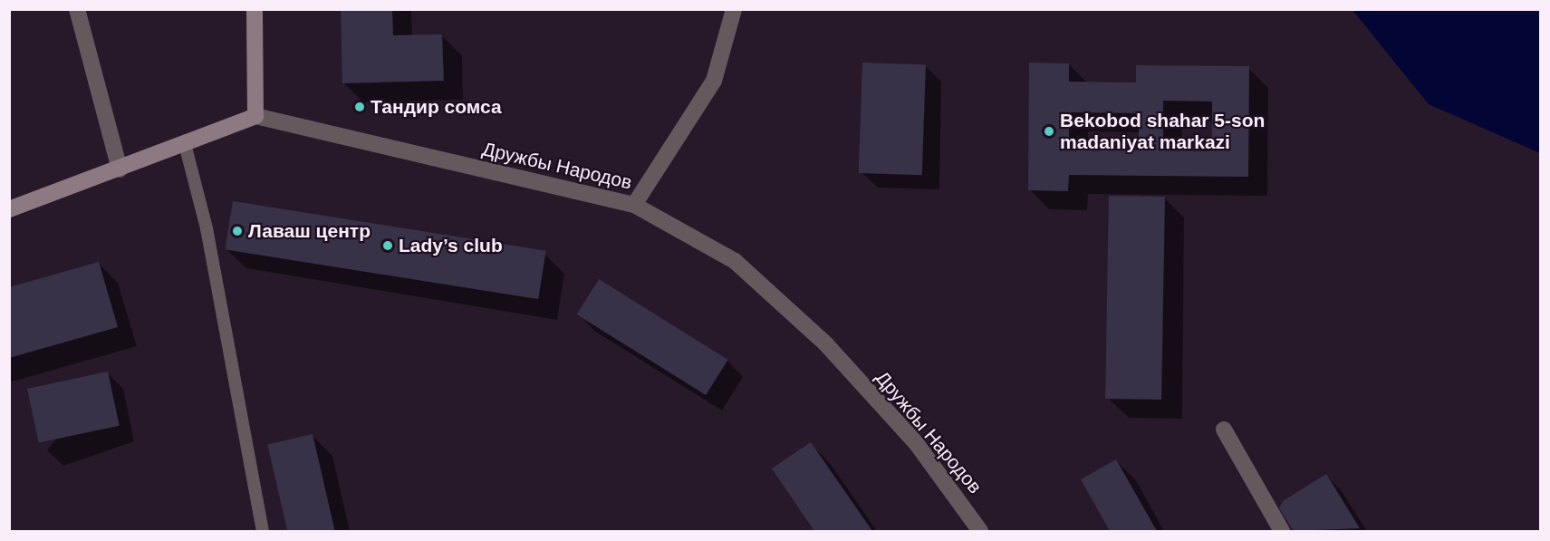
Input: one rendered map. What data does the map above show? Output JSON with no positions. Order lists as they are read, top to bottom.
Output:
{
  "streets": {
    "street": ["Дружбы Народов"]
  },
  "places": [
    "Тандир сомса",
    "Bekobod shahar 5-son madaniyat markazi",
    "Лаваш центр",
    "Lady’s club"
  ]
}
